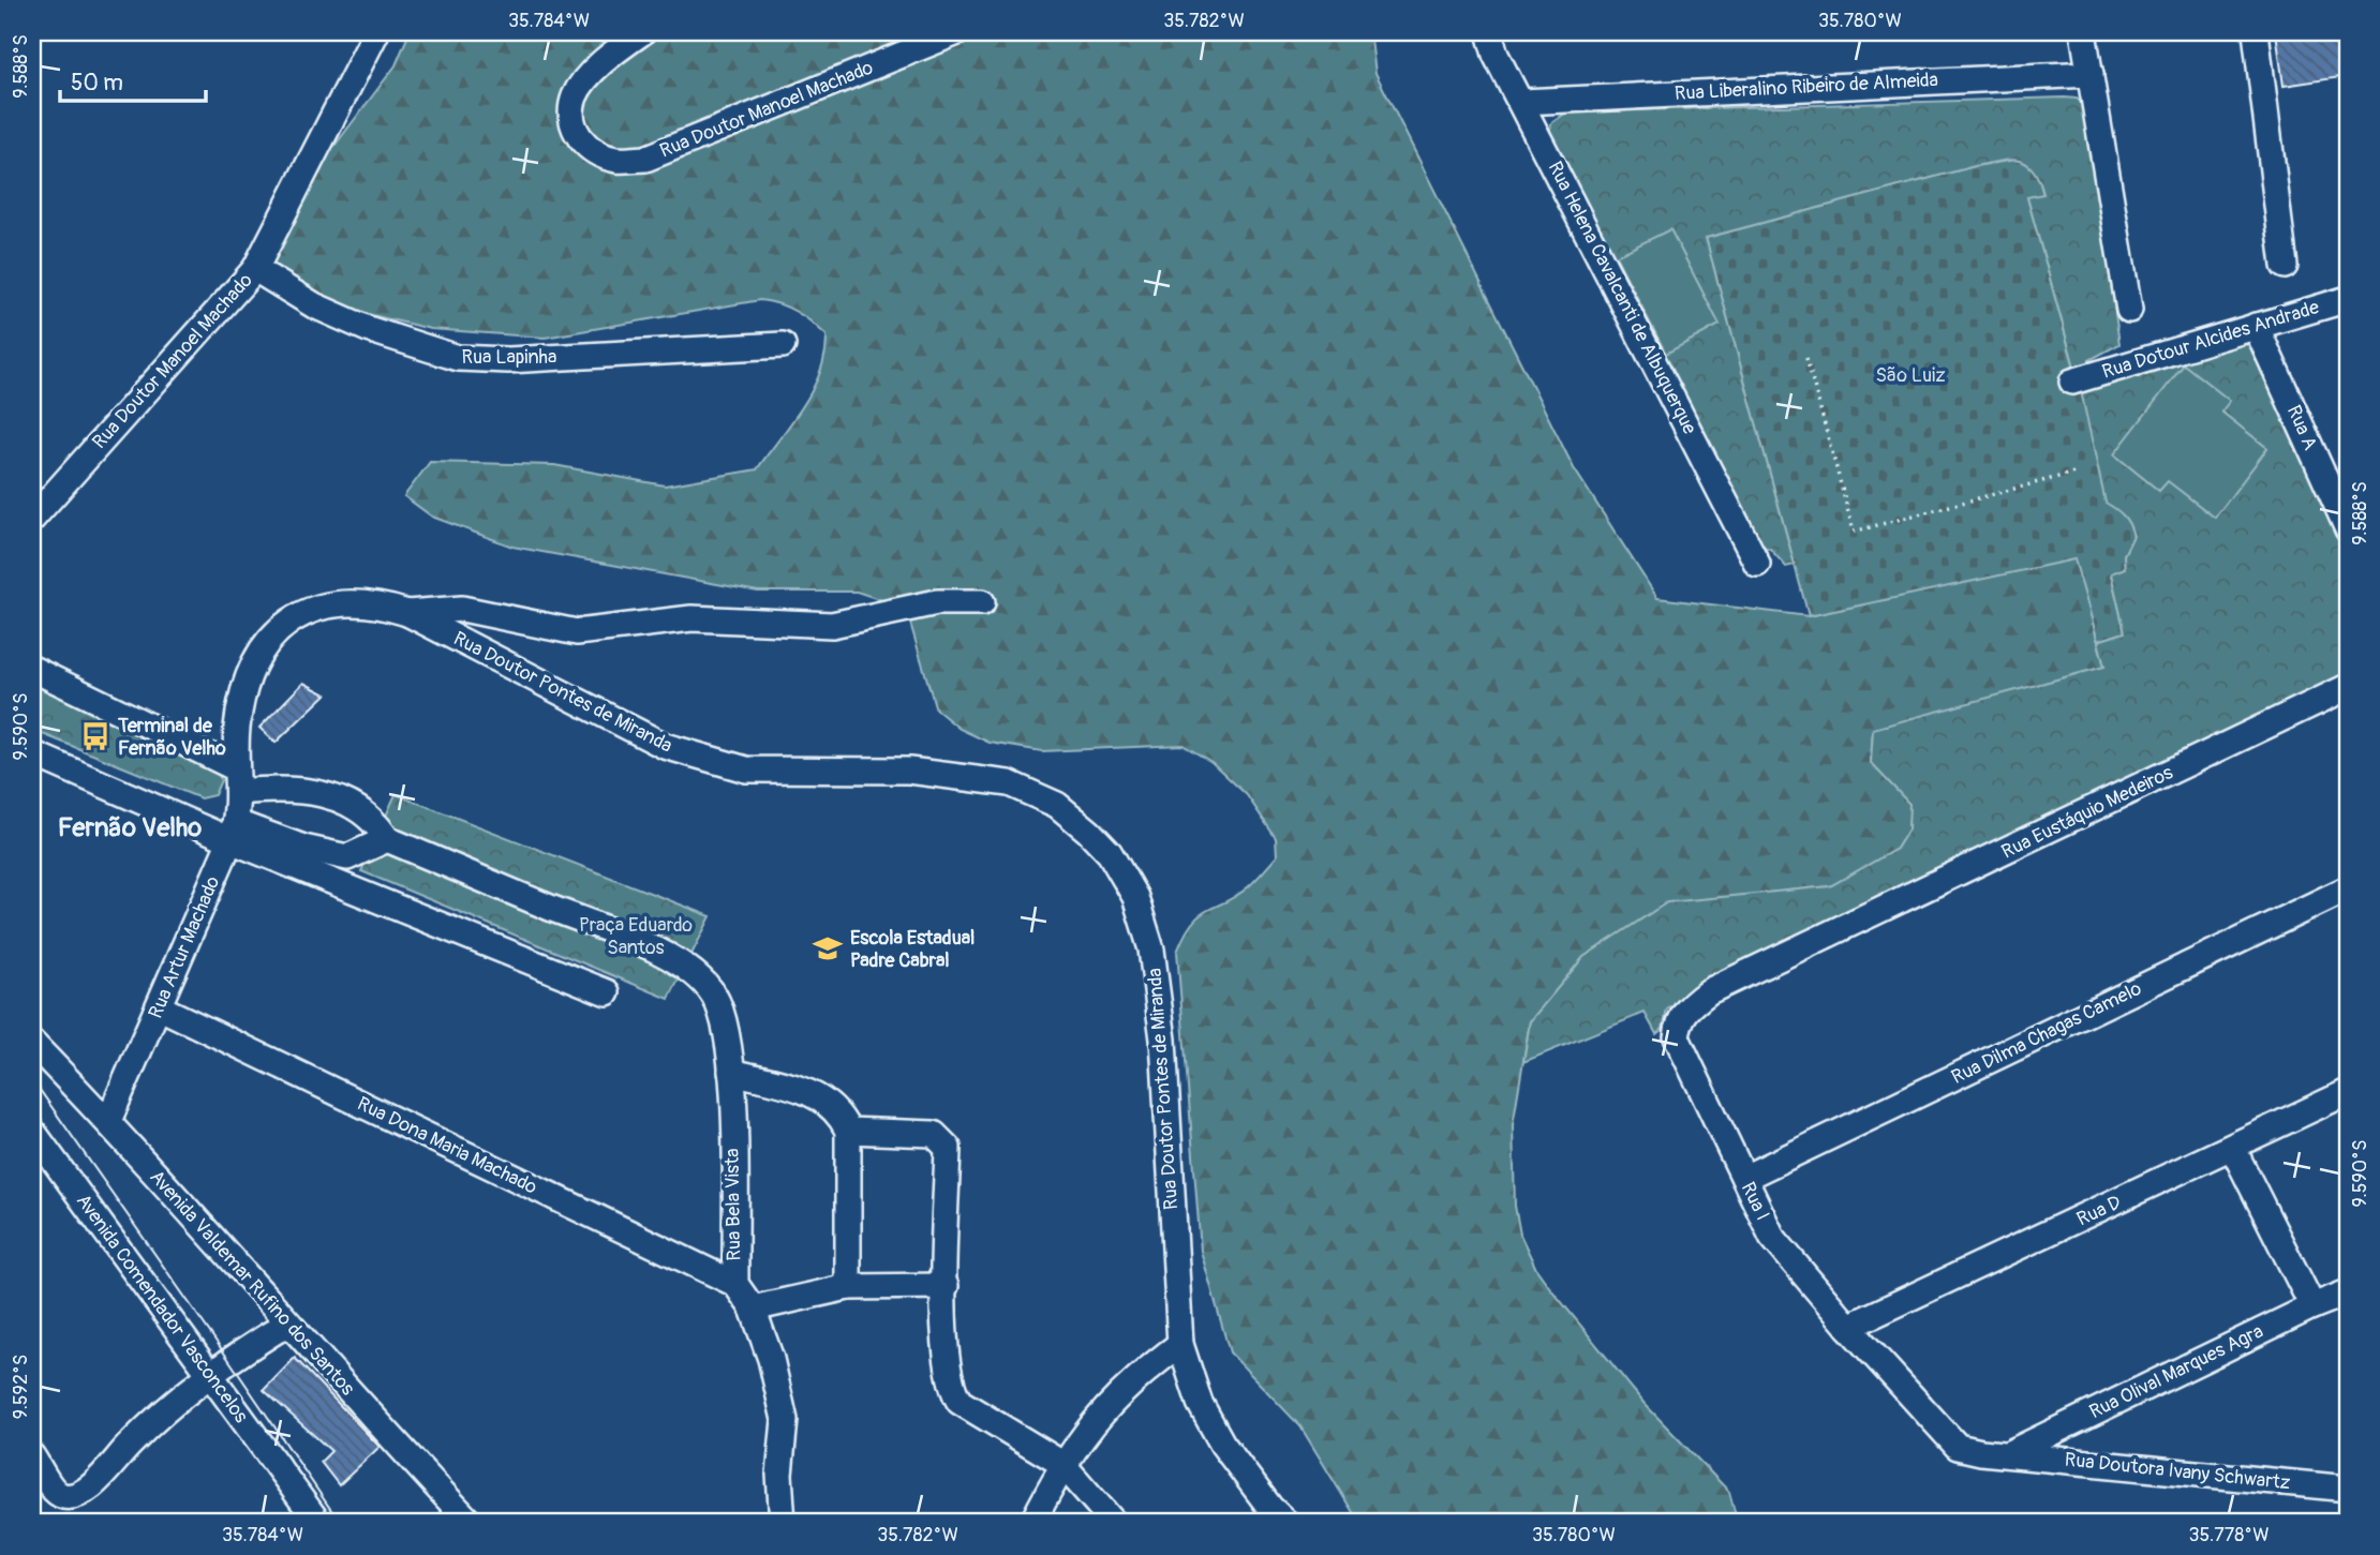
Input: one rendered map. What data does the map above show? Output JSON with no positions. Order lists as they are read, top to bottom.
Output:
{
  "streets": {
    "street": [
      "Rua Liberalino Ribeiro de Almeida",
      "Rua Doutor Manoel Machado",
      "Rua Helena Cavalcanti de Albuquerque",
      "Rua Dotour Alcides Andrade",
      "Rua Lapinha",
      "Rua A",
      "Rua Doutor Pontes de Miranda",
      "Rua Eustáquio Medeiros",
      "Rua Artur Machado",
      "Rua Dilma Chagas Camelo",
      "Rua Dona Maria Machado",
      "Rua I",
      "Rua Bela Vista",
      "Rua D",
      "Avenida Valdemar Rufino dos Santos",
      "Avenida Comendador Vasconcelos",
      "Rua Olival Marques Agra",
      "Rua Doutora Ivany Schwartz"
    ]
  },
  "crossings": [
    ["Rua Liberalino Ribeiro de Almeida", "Rua Helena Cavalcanti de Albuquerque"],
    ["Rua Doutor Manoel Machado", "Rua Lapinha"],
    ["Rua Dotour Alcides Andrade", "Rua A"],
    ["Rua Doutor Pontes de Miranda", "Rua Artur Machado"],
    ["Rua Eustáquio Medeiros", "Rua I"],
    ["Rua Artur Machado", "Rua Dona Maria Machado"],
    ["Rua Artur Machado", "Avenida Valdemar Rufino dos Santos"],
    ["Rua Dilma Chagas Camelo", "Rua I"],
    ["Rua Dona Maria Machado", "Rua Bela Vista"],
    ["Rua I", "Rua D"],
    ["Rua I", "Rua Olival Marques Agra"],
    ["Rua I", "Rua Doutora Ivany Schwartz"],
    ["Rua Olival Marques Agra", "Rua Doutora Ivany Schwartz"]
  ],
  "districts": ["Fernão Velho"],
  "parks": ["São Luiz", "Praça Eduardo Santos"],
  "places": {
    "bus stop": ["Terminal de Fernão Velho"],
    "school or university": ["Escola Estadual Padre Cabral"]
  },
  "scale_bar": "50 m",
  "coordinates": [
    "35.784°W",
    "35.782°W",
    "35.780°W",
    "9.588°S",
    "9.590°S",
    "9.592°S",
    "35.778°W"
  ]
}
